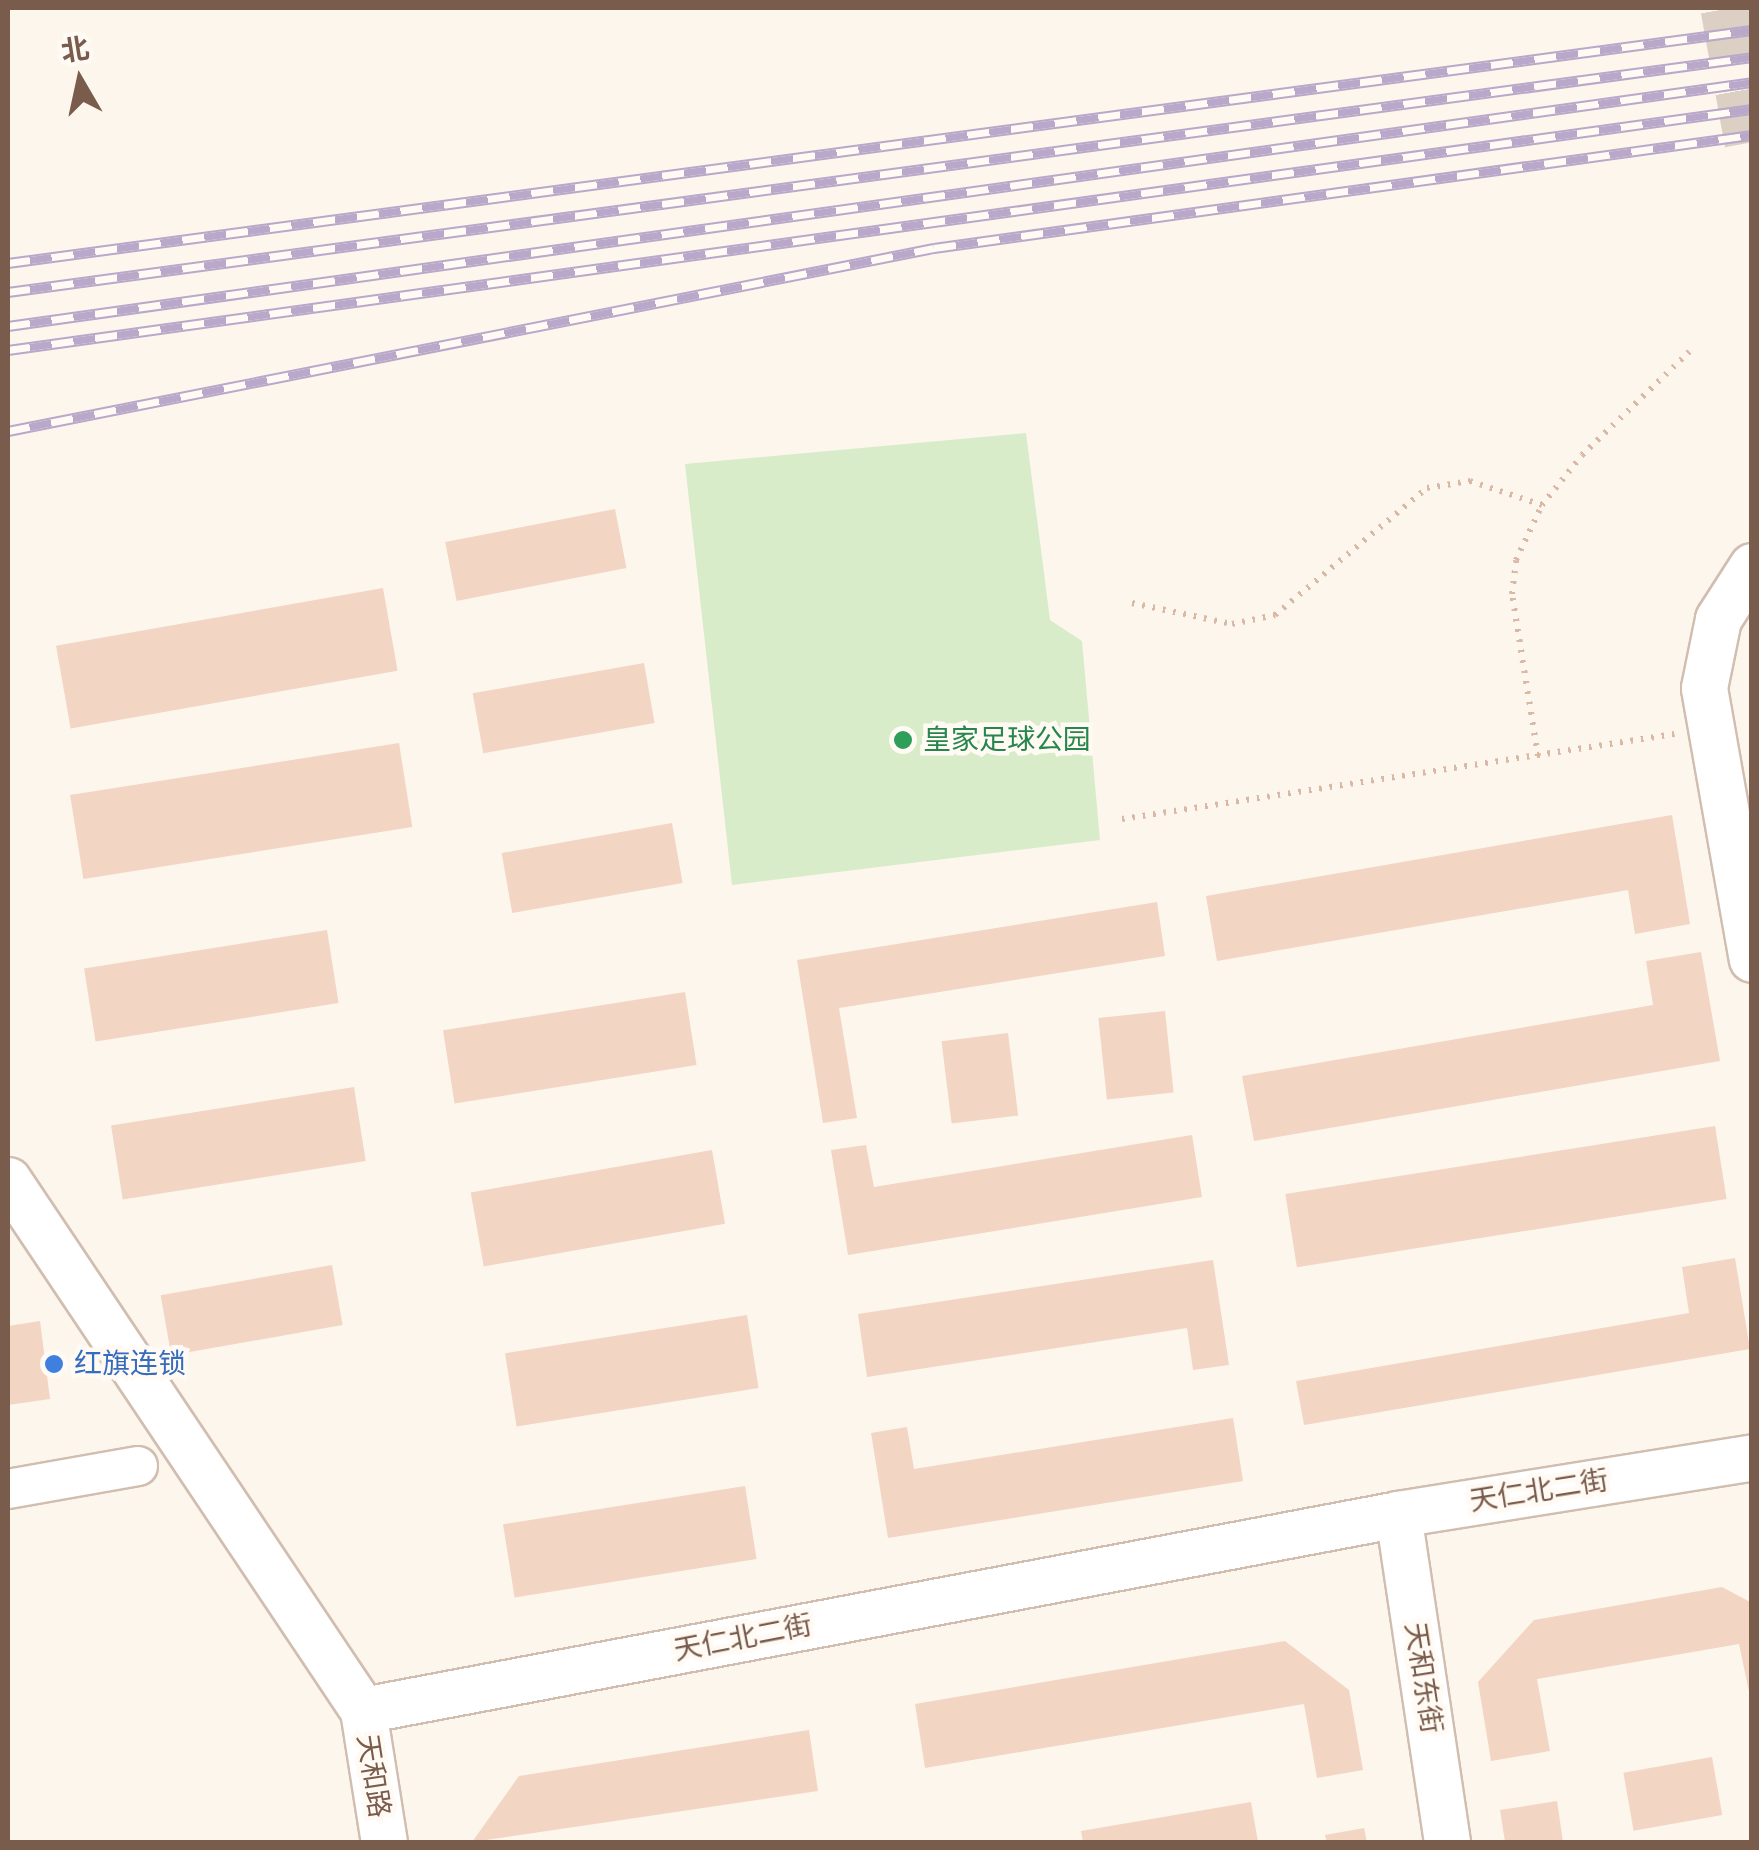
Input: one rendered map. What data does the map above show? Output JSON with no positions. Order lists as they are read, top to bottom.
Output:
{
  "streets": {
    "street": ["天仁北二街", "天和东街", "天和路"]
  },
  "crossings": [
    ["天仁北二街", "天和东街"],
    ["天仁北二街", "天和路"]
  ],
  "places": ["皇家足球公园", "红旗连锁"],
  "north": "top"
}
